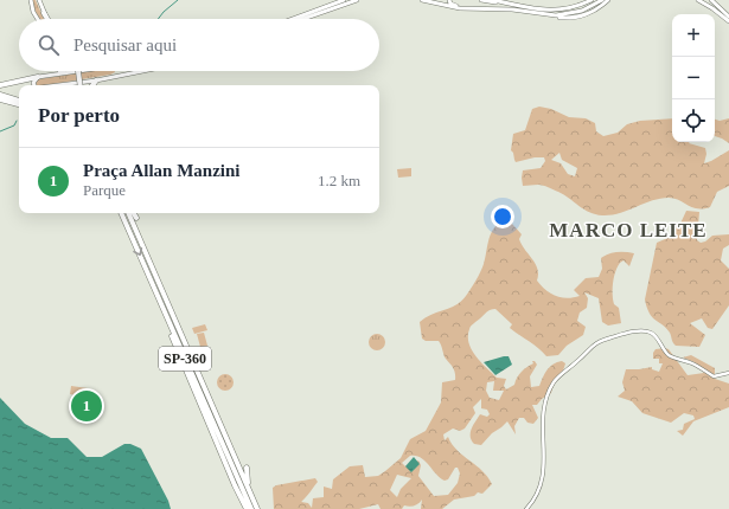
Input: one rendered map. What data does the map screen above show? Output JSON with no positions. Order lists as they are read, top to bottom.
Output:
{
  "streets": {
    "highway": ["SP-360"]
  },
  "districts": ["MARCO LEITE"],
  "page": {
    "map_buttons": ["+", "−"],
    "search": "Pesquisar aqui",
    "heading": "Por perto",
    "list": [
      {
        "mark": "1",
        "name": "Praça Allan Manzini",
        "note": "Parque",
        "value": "1.2 km"
      }
    ],
    "pins": "1"
  }
}
